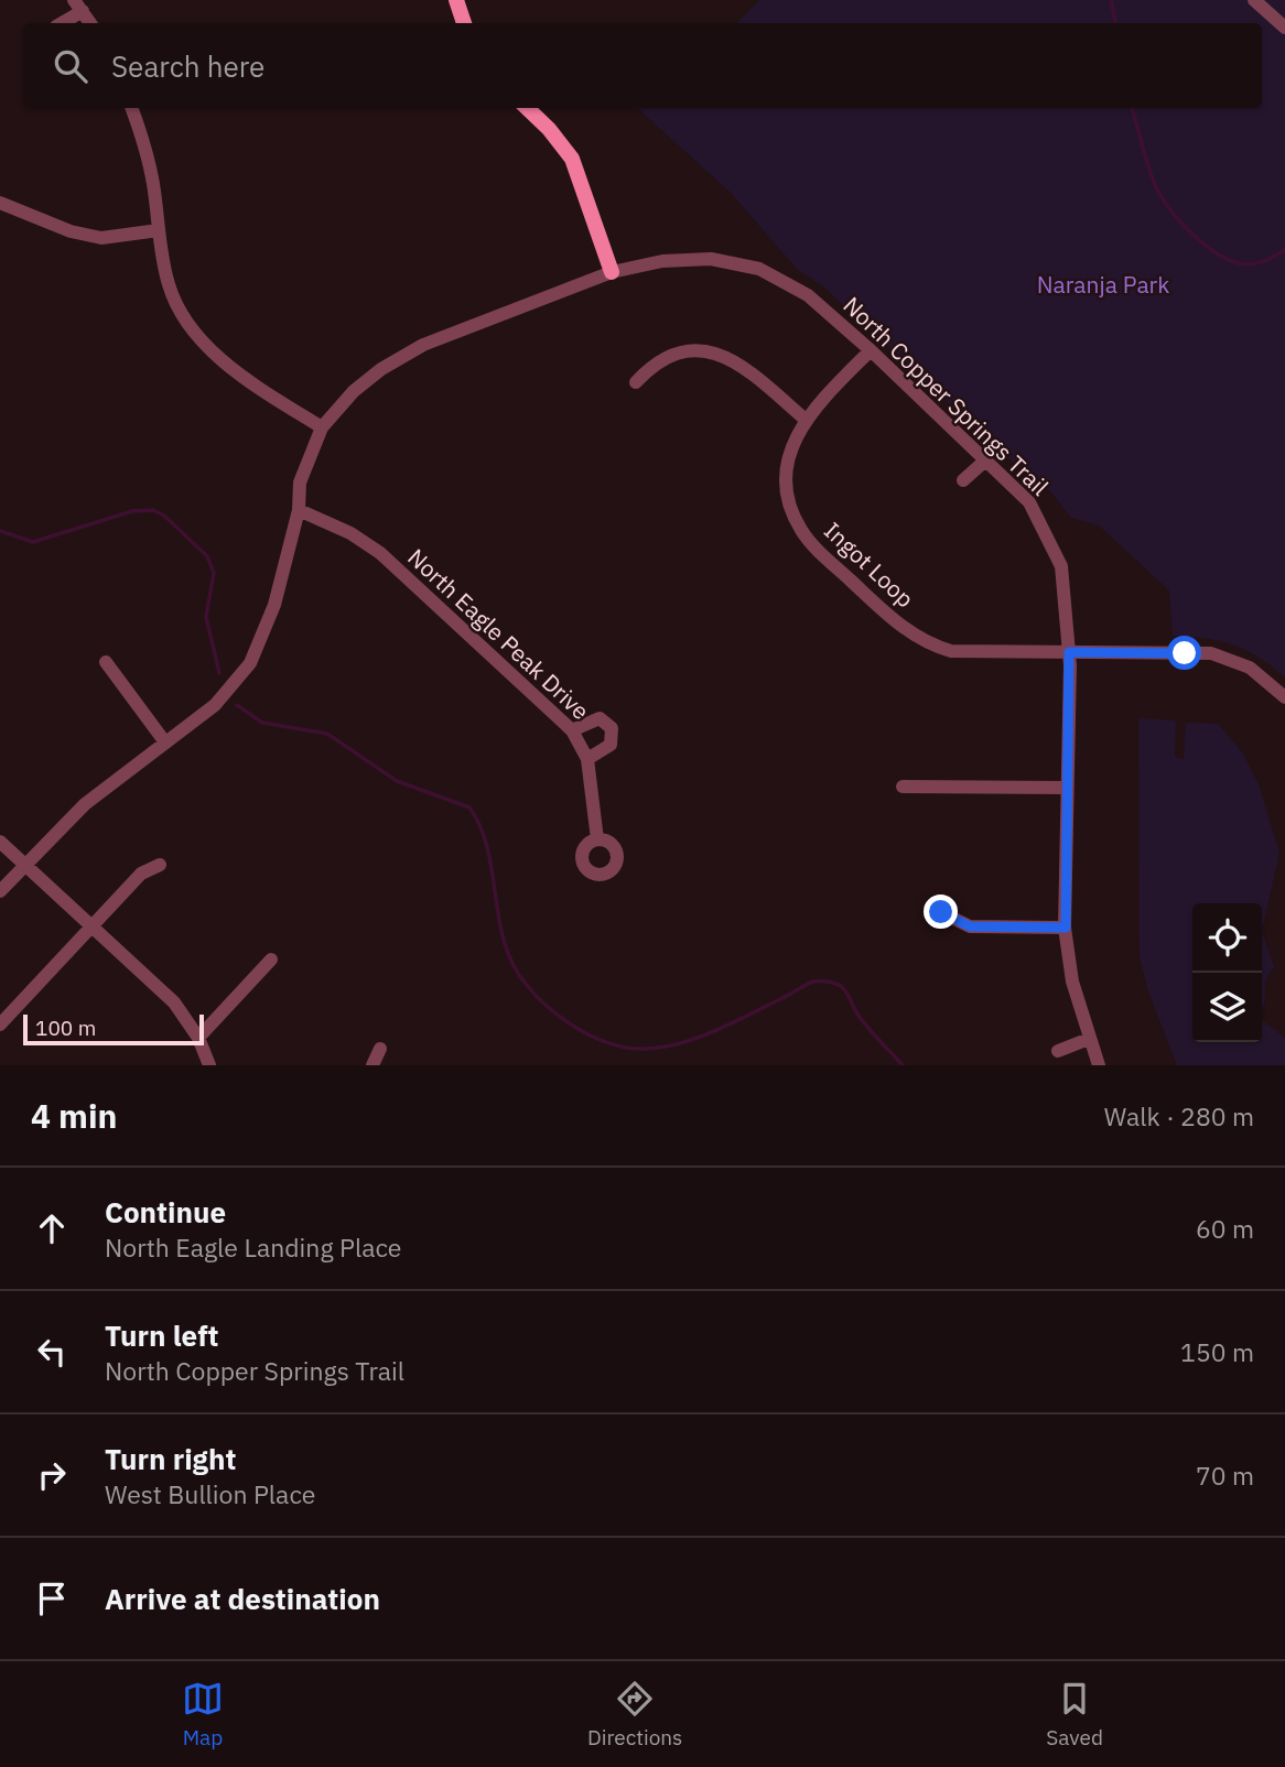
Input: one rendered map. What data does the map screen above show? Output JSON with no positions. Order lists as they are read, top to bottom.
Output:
{
  "streets": {
    "street": ["North Copper Springs Trail", "Ingot Loop", "North Eagle Peak Drive"]
  },
  "crossings": [
    ["North Copper Springs Trail", "Ingot Loop"],
    ["North Copper Springs Trail", "North Eagle Peak Drive"]
  ],
  "parks": ["Naranja Park"],
  "scale_bar": "100 m",
  "page": {
    "search": "Search here",
    "scale": "100 m",
    "heading": ["4 min", "Walk · 280 m"],
    "list": [
      ["Continue", "North Eagle Landing Place", "60 m"],
      ["Turn left", "North Copper Springs Trail", "150 m"],
      ["Turn right", "West Bullion Place", "70 m"],
      "Arrive at destination"
    ],
    "nav": ["Map", "Directions", "Saved"]
  }
}
